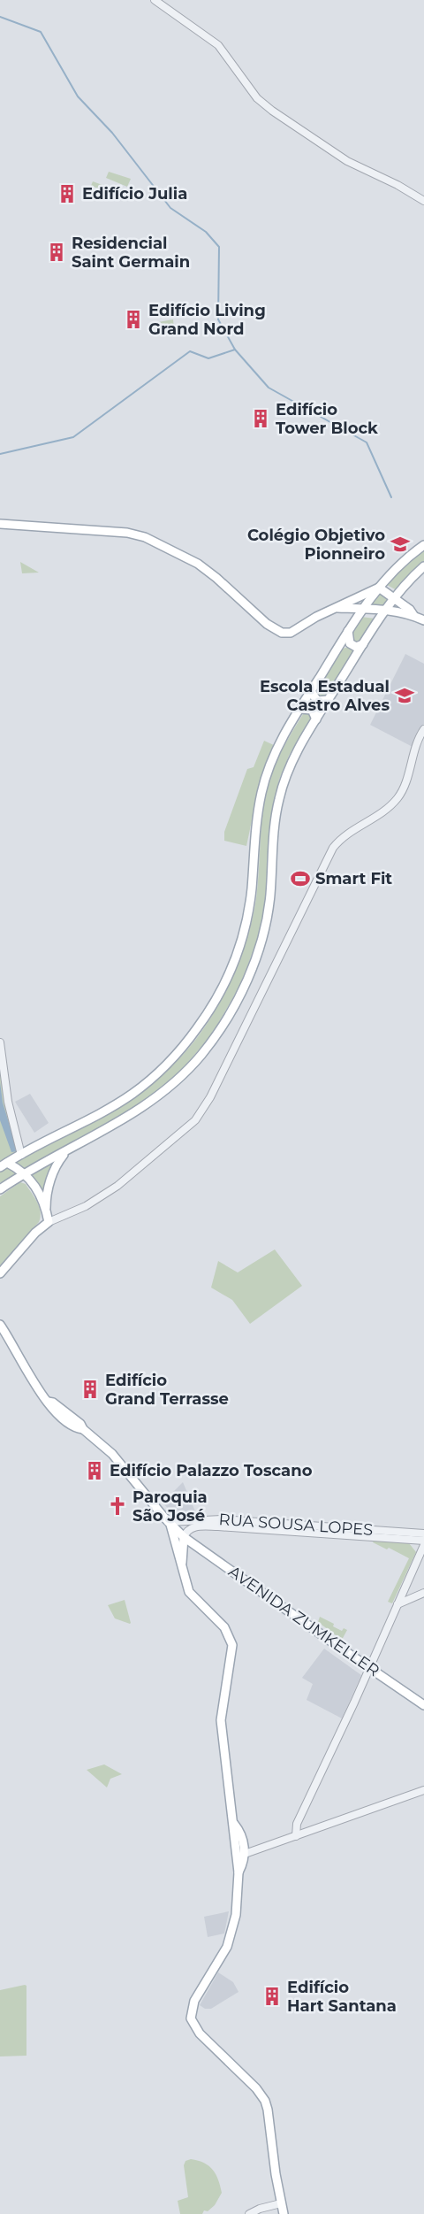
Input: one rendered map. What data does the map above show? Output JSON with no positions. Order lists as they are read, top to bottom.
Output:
{
  "streets": {
    "main road": ["AVENIDA ZUMKELLER"],
    "street": ["RUA SOUSA LOPES"]
  },
  "crossings": [
    ["RUA SOUSA LOPES", "AVENIDA ZUMKELLER"]
  ],
  "places": {
    "building": [
      "Edifício Julia",
      "Residencial Saint Germain",
      "Edifício Living Grand Nord",
      "Edifício Tower Block",
      "Edifício Grand Terrasse",
      "Edifício Palazzo Toscano",
      "Edifício Hart Santana"
    ],
    "school or university": ["Colégio Objetivo Pionneiro", "Escola Estadual Castro Alves"],
    "sports": ["Smart Fit"],
    "church": ["Paroquia São José"]
  }
}
